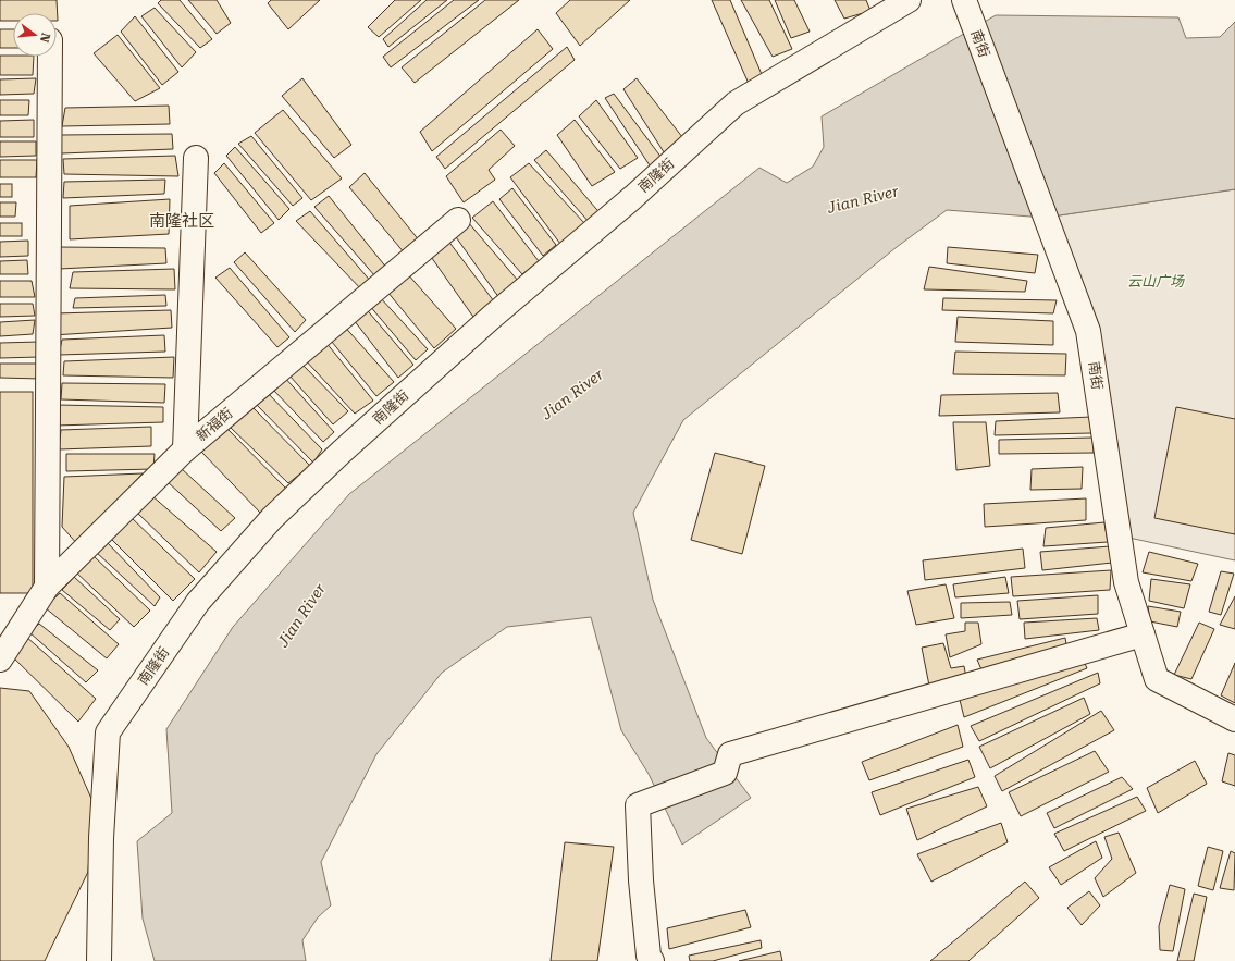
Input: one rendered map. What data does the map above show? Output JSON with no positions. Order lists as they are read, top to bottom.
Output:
{
  "streets": {
    "street": ["南街", "南隆街", "新福街"]
  },
  "districts": ["南隆社区"],
  "water": ["Jian River"],
  "parks": ["云山广场"],
  "north": "right"
}
